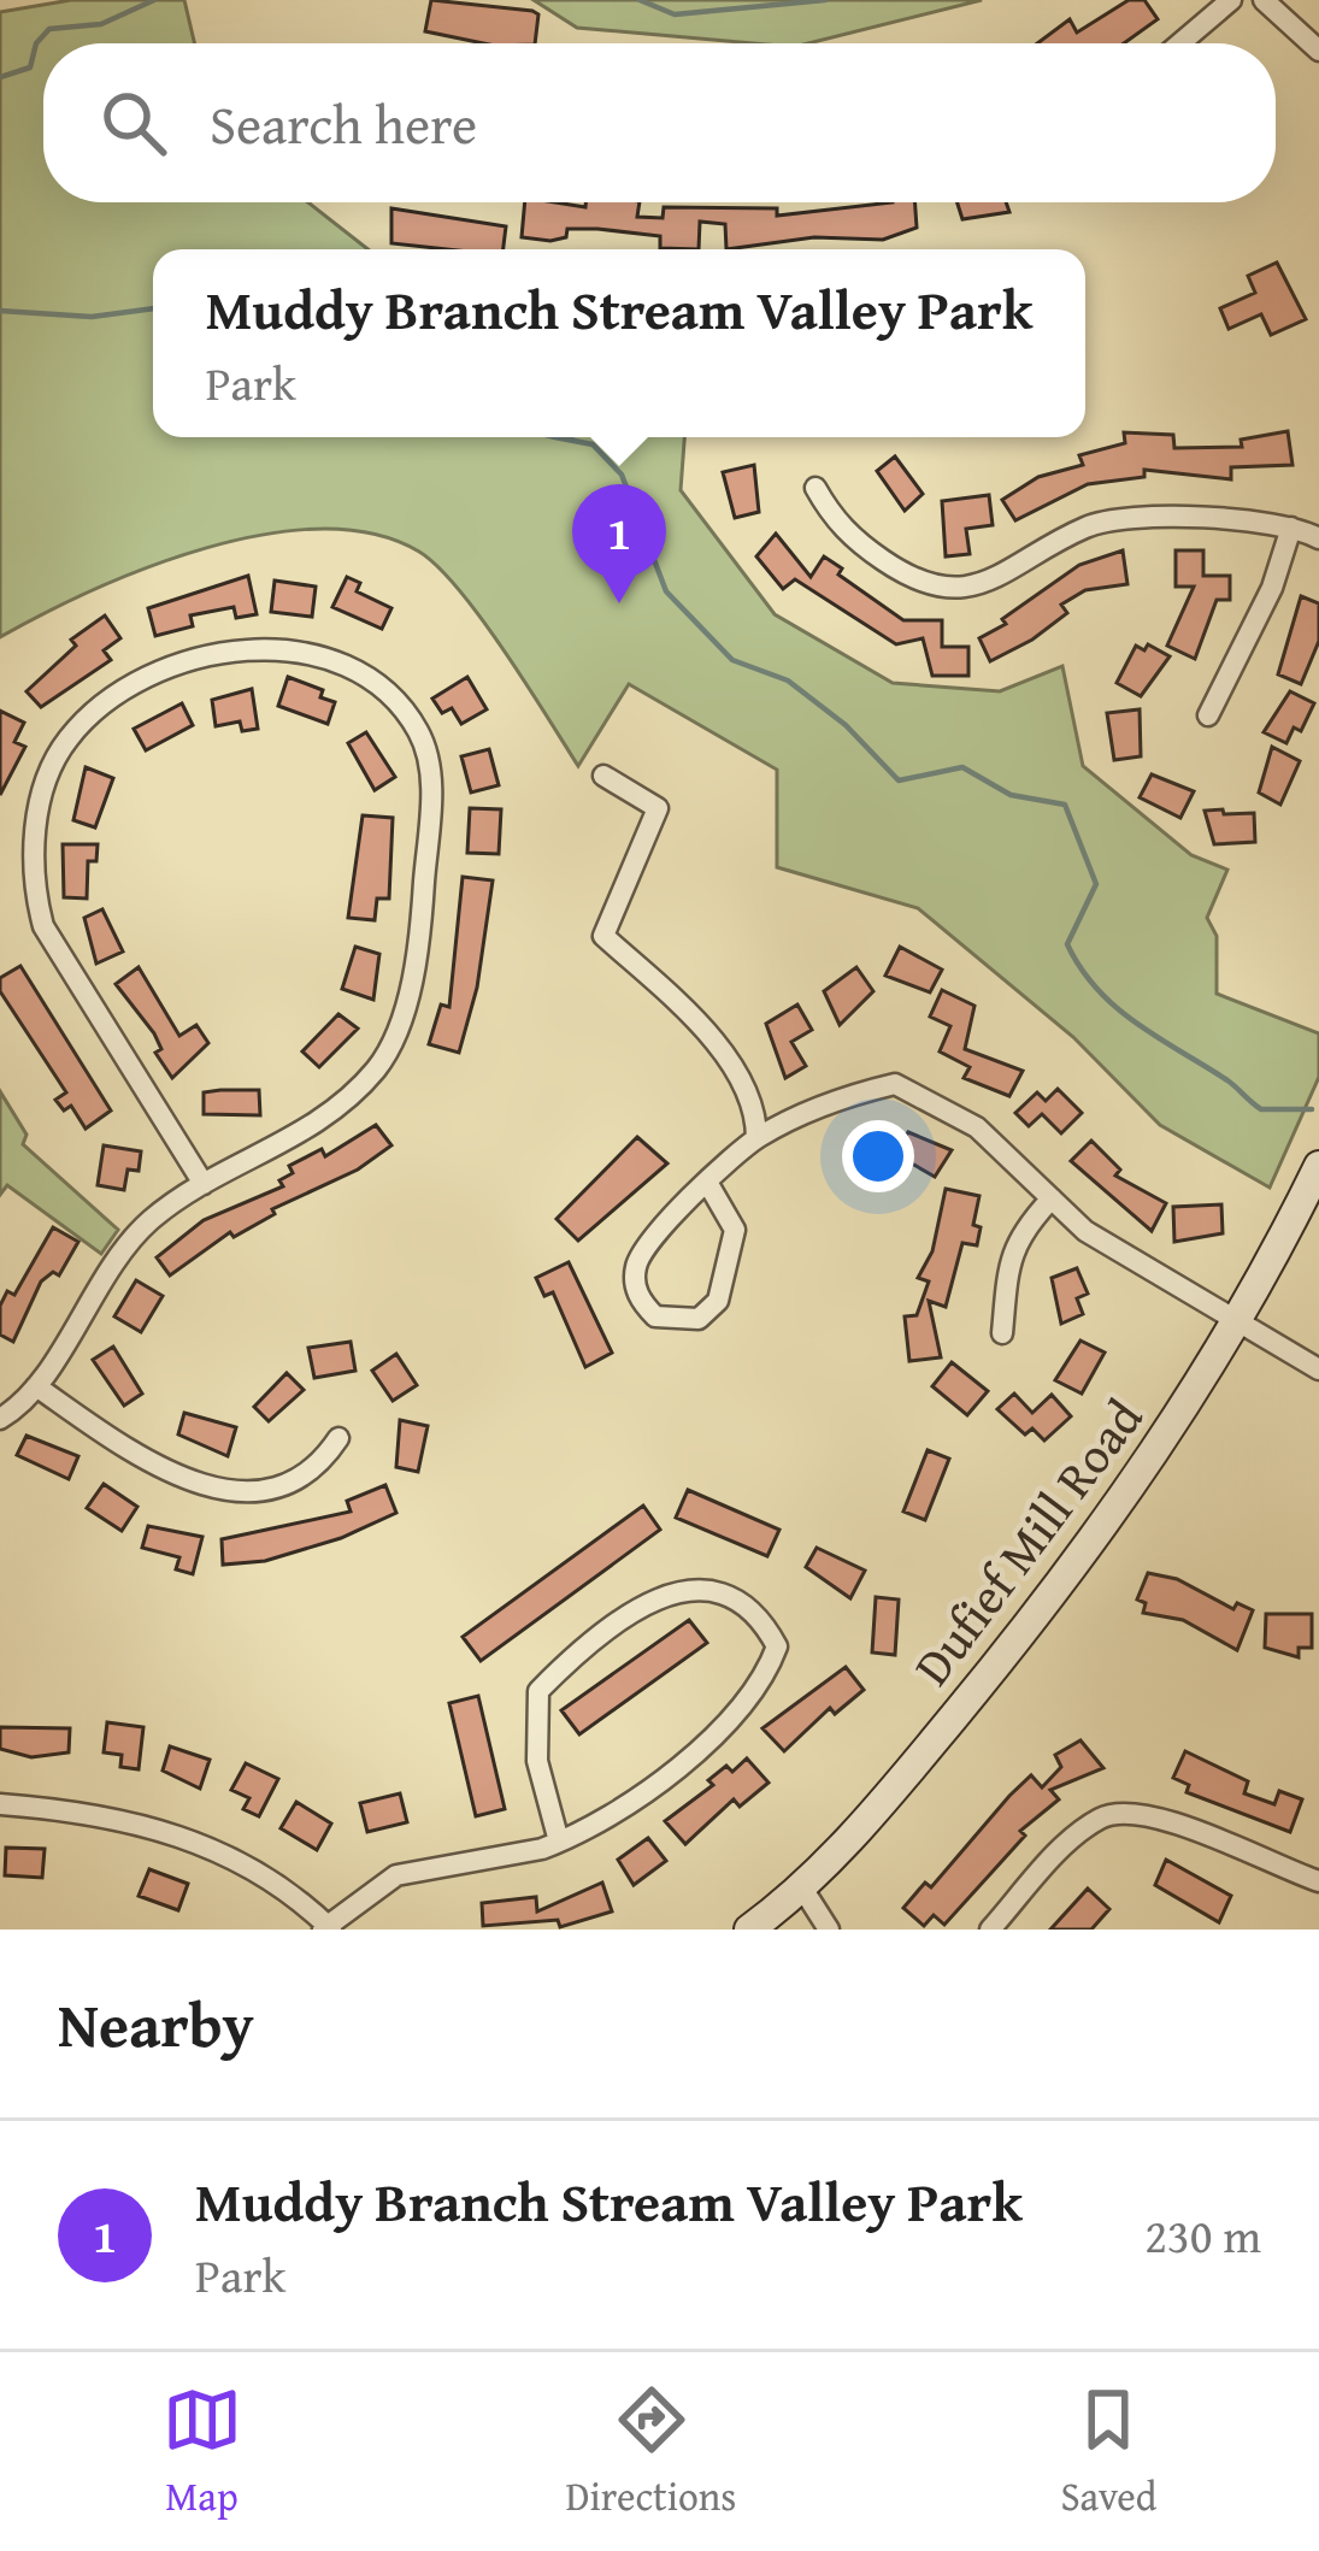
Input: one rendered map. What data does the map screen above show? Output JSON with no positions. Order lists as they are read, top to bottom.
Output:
{
  "streets": {
    "main road": ["Dufief Mill Road"]
  },
  "page": {
    "search": "Search here",
    "popup": ["Muddy Branch Stream Valley Park", "Park"],
    "pins": "1",
    "heading": "Nearby",
    "list": [
      {
        "mark": "1",
        "name": "Muddy Branch Stream Valley Park",
        "note": "Park",
        "value": "230 m"
      }
    ],
    "nav": ["Map", "Directions", "Saved"]
  }
}
